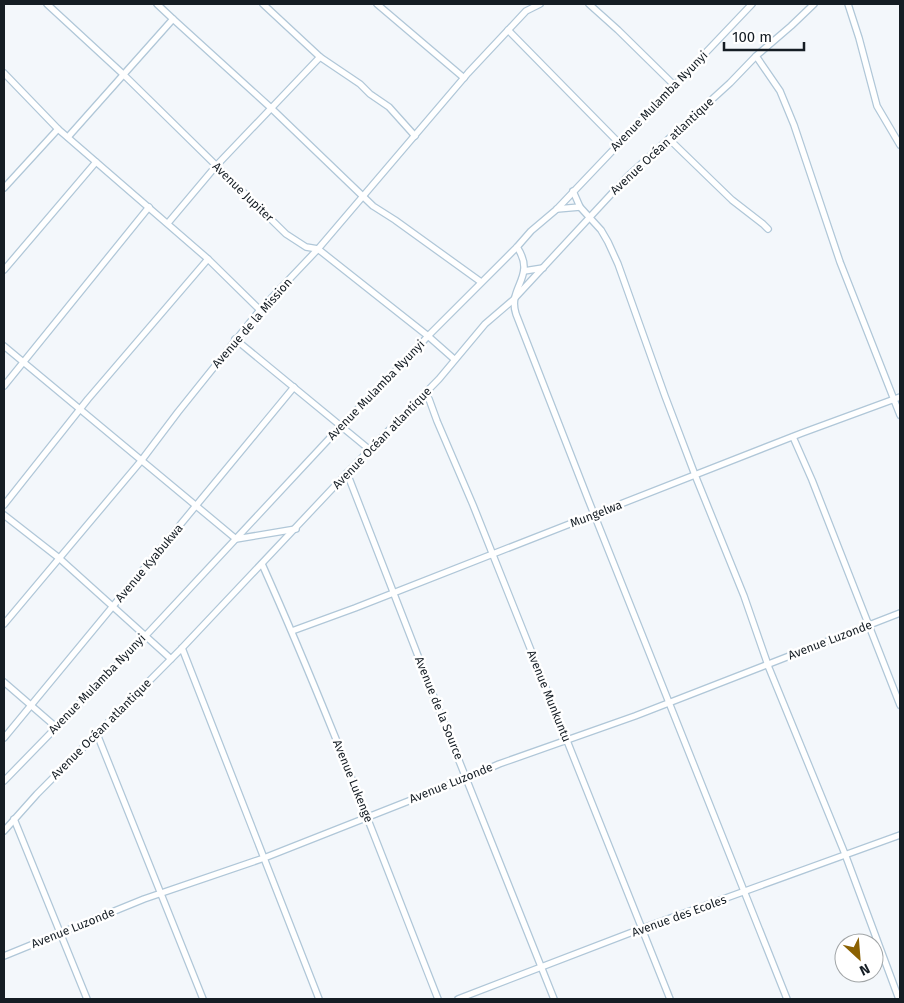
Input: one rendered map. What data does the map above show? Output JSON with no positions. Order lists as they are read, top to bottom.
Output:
{
  "streets": {
    "street": [
      "Avenue Mulamba Nyunyi",
      "Avenue Océan atlantique",
      "Avenue Jupiter",
      "Avenue de la Mission",
      "Mungelwa",
      "Avenue Kyabukwa",
      "Avenue Luzonde",
      "Avenue Munkuntu",
      "Avenue de la Source",
      "Avenue Lukenge",
      "Avenue des Ecoles"
    ]
  },
  "crossings": [
    ["Avenue Mulamba Nyunyi", "Avenue Jupiter"],
    ["Avenue Océan atlantique", "Avenue Jupiter"],
    ["Avenue Océan atlantique", "Avenue Munkuntu"],
    ["Avenue Océan atlantique", "Avenue de la Source"],
    ["Avenue Océan atlantique", "Avenue Lukenge"],
    ["Avenue Jupiter", "Avenue de la Mission"],
    ["Mungelwa", "Avenue Munkuntu"],
    ["Mungelwa", "Avenue de la Source"],
    ["Mungelwa", "Avenue Lukenge"],
    ["Avenue Luzonde", "Avenue Munkuntu"],
    ["Avenue Luzonde", "Avenue de la Source"],
    ["Avenue Luzonde", "Avenue Lukenge"],
    ["Avenue Munkuntu", "Avenue des Ecoles"],
    ["Avenue de la Source", "Avenue des Ecoles"]
  ],
  "scale_bar": "100 m",
  "north": "bottom right"
}
